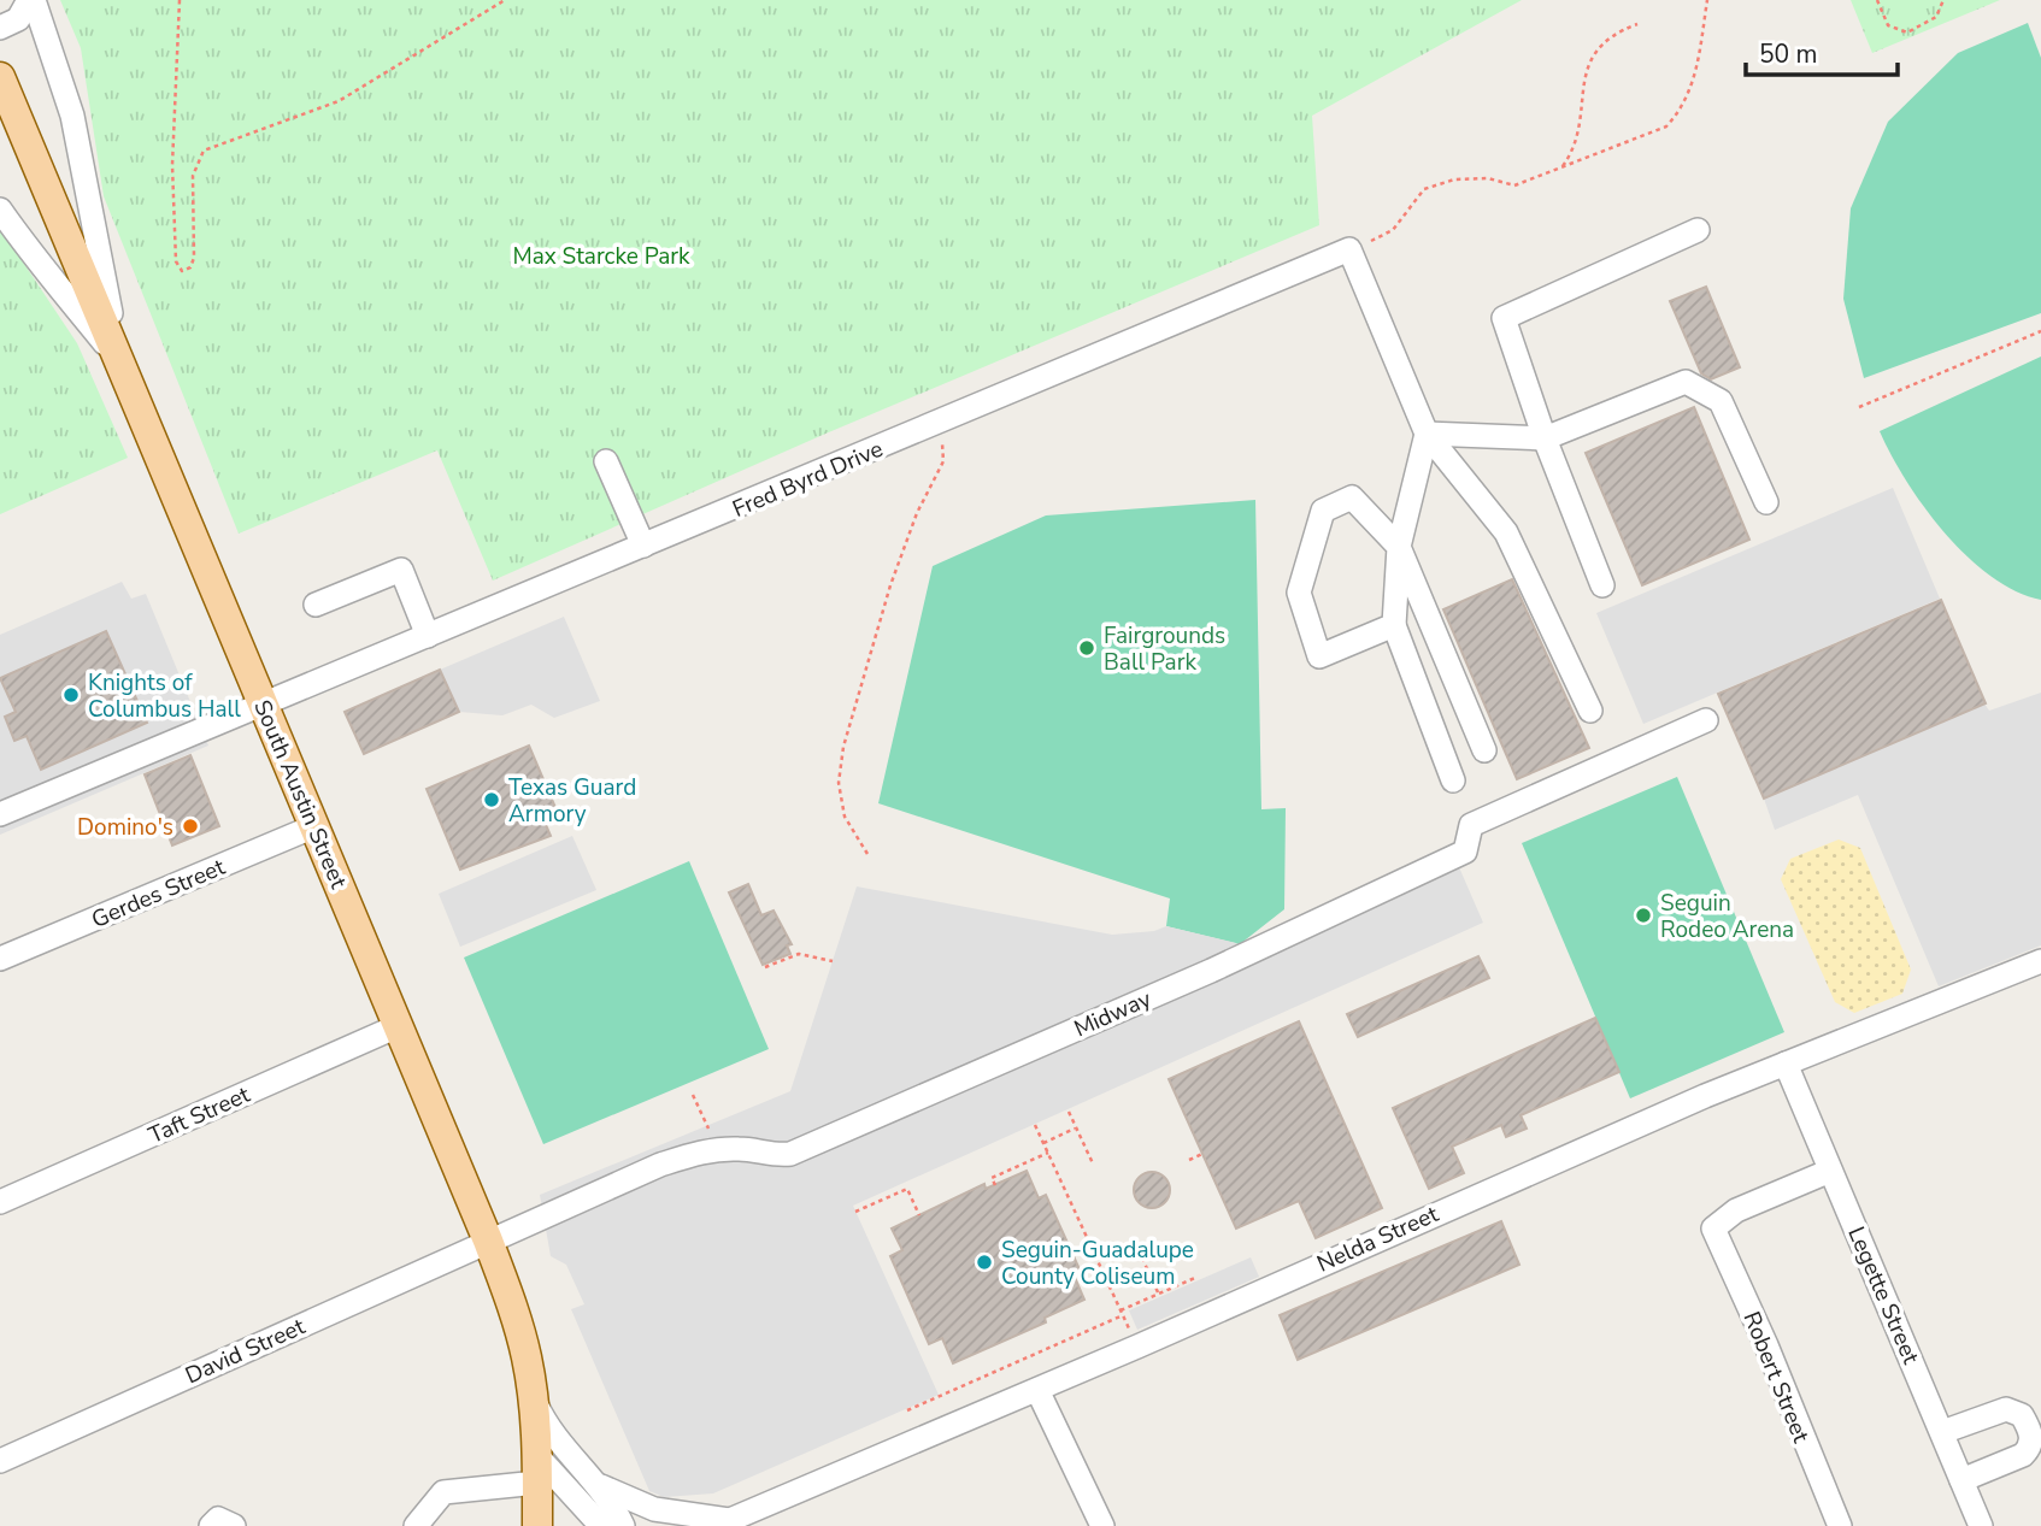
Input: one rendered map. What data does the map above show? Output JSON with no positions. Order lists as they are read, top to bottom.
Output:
{
  "streets": {
    "main road": ["South Austin Street"],
    "street": [
      "Fred Byrd Drive",
      "Gerdes Street",
      "Midway",
      "Taft Street",
      "Nelda Street",
      "Legette Street",
      "David Street",
      "Robert Street"
    ]
  },
  "crossings": [
    ["Fred Byrd Drive", "South Austin Street"],
    ["South Austin Street", "Gerdes Street"],
    ["South Austin Street", "Midway"],
    ["South Austin Street", "Taft Street"],
    ["South Austin Street", "David Street"],
    ["Midway", "David Street"],
    ["Nelda Street", "Legette Street"],
    ["Legette Street", "Robert Street"]
  ],
  "parks": ["Max Starcke Park"],
  "places": [
    "Fairgrounds Ball Park",
    "Knights of Columbus Hall",
    "Texas Guard Armory",
    "Domino's",
    "Seguin Rodeo Arena",
    "Seguin-Guadalupe County Coliseum"
  ],
  "scale_bar": "50 m"
}
